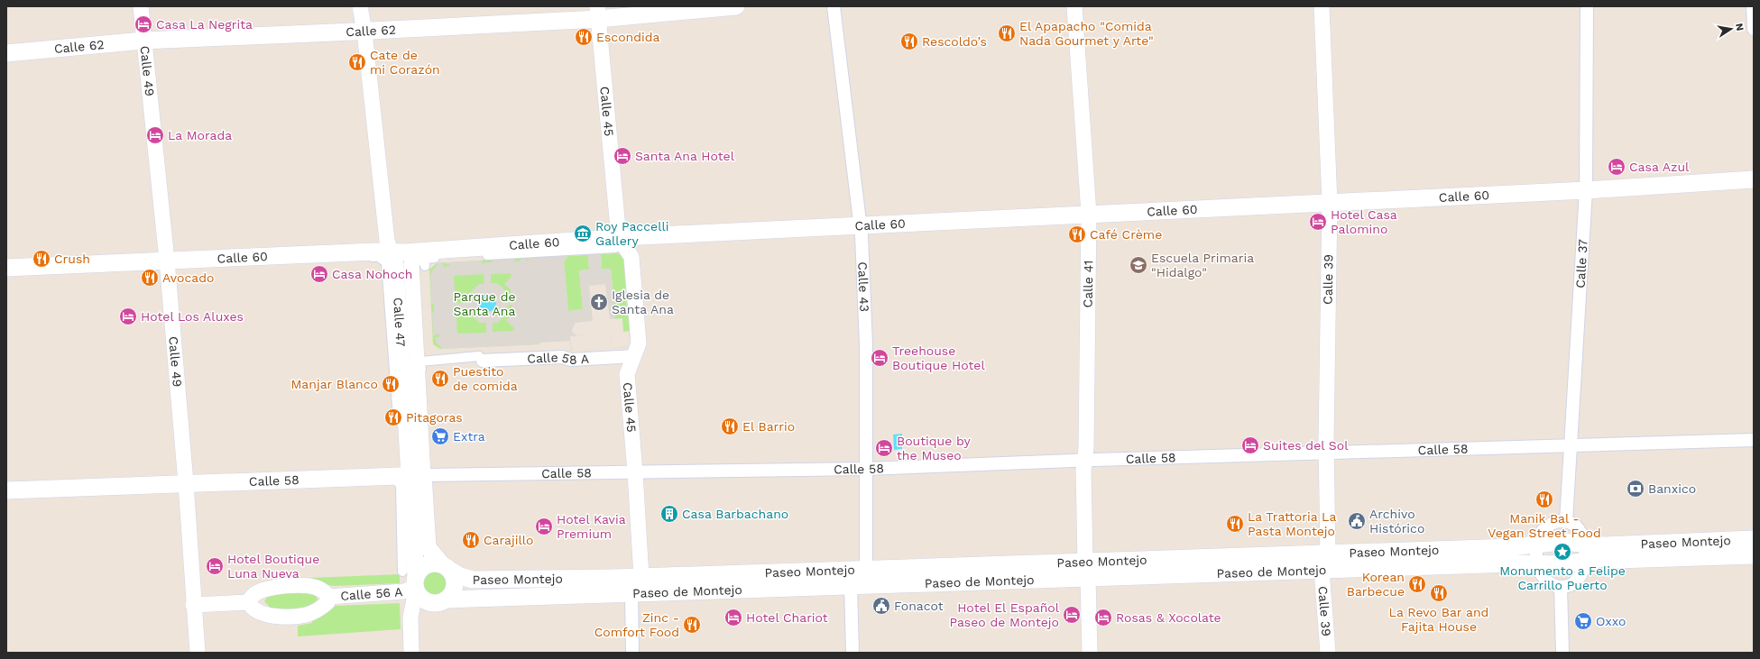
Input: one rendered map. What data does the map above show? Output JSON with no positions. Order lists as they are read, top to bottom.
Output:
{
  "streets": {
    "main road": [
      "Calle 62",
      "Calle 60",
      "Calle 47",
      "Calle 58",
      "Paseo Montejo",
      "Paseo de Montejo"
    ],
    "street": [
      "Calle 49",
      "Calle 45",
      "Calle 37",
      "Calle 39",
      "Calle 41",
      "Calle 43",
      "Calle 58 A",
      "Calle 56 A"
    ]
  },
  "crossings": [
    ["Calle 62", "Calle 49"],
    ["Calle 62", "Calle 45"],
    ["Calle 62", "Calle 47"],
    ["Calle 49", "Calle 60"],
    ["Calle 49", "Calle 58"],
    ["Calle 45", "Calle 60"],
    ["Calle 45", "Calle 58 A"],
    ["Calle 45", "Calle 58"],
    ["Calle 45", "Paseo Montejo"],
    ["Calle 60", "Calle 37"],
    ["Calle 60", "Calle 39"],
    ["Calle 60", "Calle 41"],
    ["Calle 60", "Calle 43"],
    ["Calle 60", "Calle 47"],
    ["Calle 37", "Calle 58"],
    ["Calle 39", "Calle 58"],
    ["Calle 39", "Paseo Montejo"],
    ["Calle 39", "Paseo de Montejo"],
    ["Calle 41", "Calle 58"],
    ["Calle 41", "Paseo Montejo"],
    ["Calle 41", "Paseo de Montejo"],
    ["Calle 43", "Calle 58"],
    ["Calle 43", "Paseo Montejo"],
    ["Calle 47", "Calle 58 A"],
    ["Calle 47", "Calle 58"],
    ["Calle 47", "Paseo Montejo"],
    ["Calle 47", "Paseo de Montejo"],
    ["Calle 47", "Calle 56 A"],
    ["Calle 58 A", "Calle 58"],
    ["Paseo Montejo", "Paseo de Montejo"],
    ["Paseo Montejo", "Calle 56 A"],
    ["Paseo de Montejo", "Calle 56 A"]
  ],
  "parks": ["Parque de Santa Ana"],
  "places": {
    "hotel": [
      "Casa La Negrita",
      "La Morada",
      "Santa Ana Hotel",
      "Casa Azul",
      "Hotel Casa Palomino",
      "Casa Nohoch",
      "Hotel Los Aluxes",
      "Treehouse Boutique Hotel",
      "Suites del Sol",
      "Boutique by the Museo",
      "Hotel Kavia Premium",
      "Hotel Boutique Luna Nueva",
      "Hotel El Español Paseo de Montejo",
      "Hotel Chariot",
      "Rosas & Xocolate"
    ],
    "restaurant": [
      "El Apapacho \"Comida Nada Gourmet y Arte\"",
      "Escondida",
      "Rescoldo’s",
      "Cate de mi Corazón",
      "Café Crème",
      "Crush",
      "Avocado",
      "Puestito de comida",
      "Manjar Blanco",
      "Pitagoras",
      "El Barrio",
      "Manik Bal - Vegan Street Food",
      "La Trattoria La Pasta Montejo",
      "Carajillo",
      "Korean Barbecue",
      "La Revo Bar and Fajita House",
      "Zinc - Comfort Food"
    ],
    "museum": ["Roy Paccelli Gallery"],
    "school or university": ["Escuela Primaria \"Hidalgo\""],
    "church": ["Iglesia de Santa Ana"],
    "supermarket": ["Extra", "Oxxo"],
    "bank": ["Banxico"],
    "building": ["Casa Barbachano"],
    "public building": ["Archivo Histórico", "Fonacot"],
    "place": ["Monumento a Felipe Carrillo Puerto"]
  },
  "north": "right"
}
